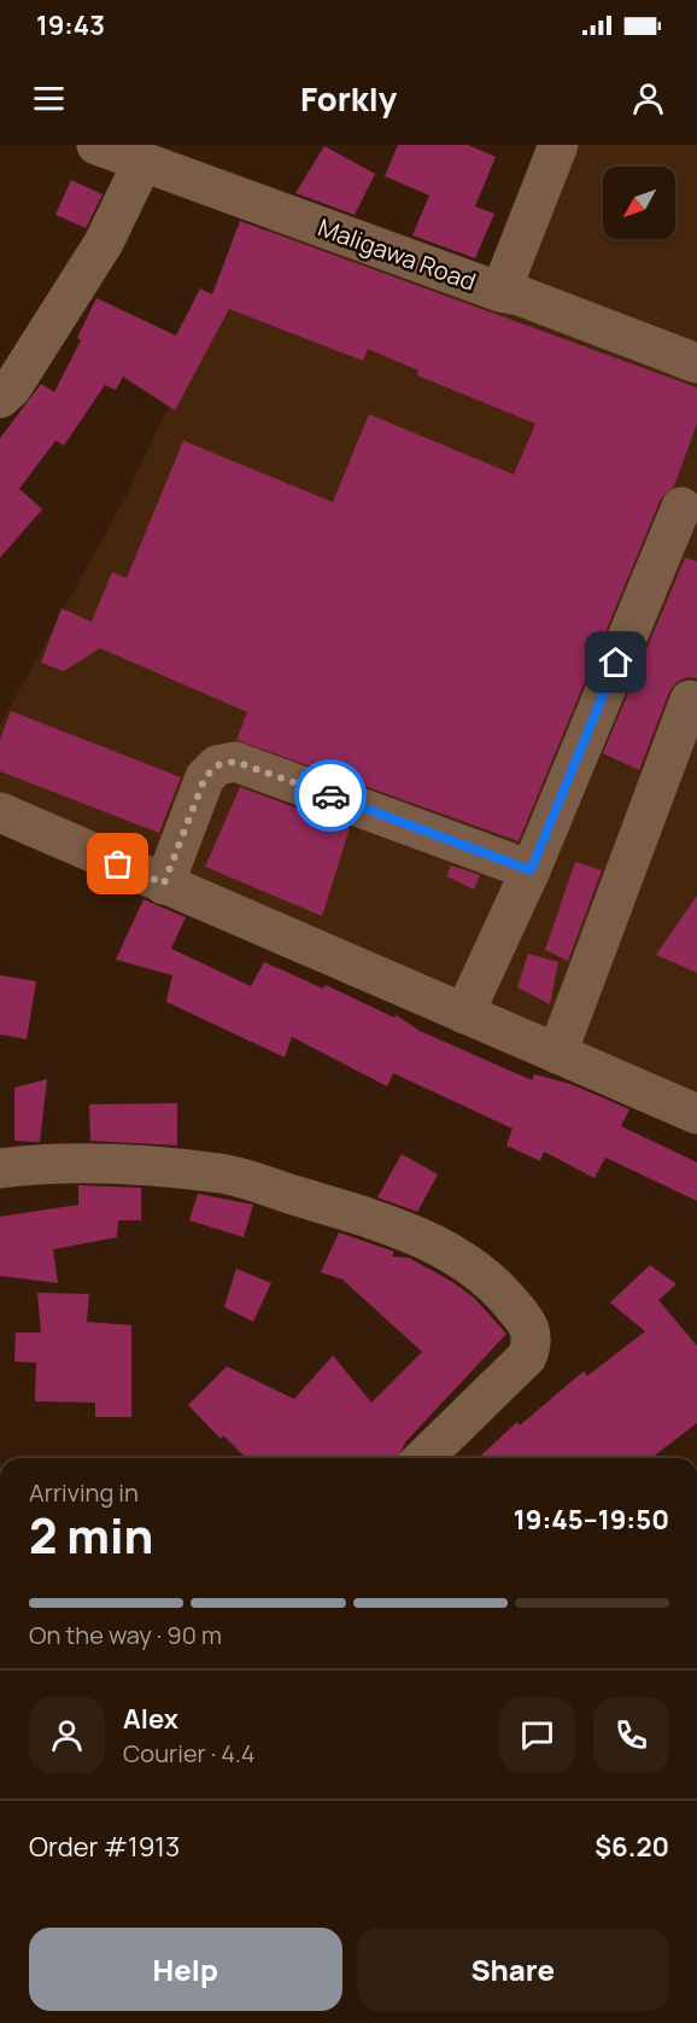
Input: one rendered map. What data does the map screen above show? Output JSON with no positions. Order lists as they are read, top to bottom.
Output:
{
  "streets": {
    "street": ["Maligawa Road"]
  },
  "north": "bottom left",
  "page": {
    "status": "19:43",
    "header": "Forkly",
    "heading": ["2 min", "Arriving in", "19:45–19:50"],
    "panel": [
      "Alex",
      "Courier · 4.4",
      "Order #1913",
      "$6.20"
    ],
    "bar": "On the way · 90 m",
    "buttons": ["Help", "Share"]
  }
}
